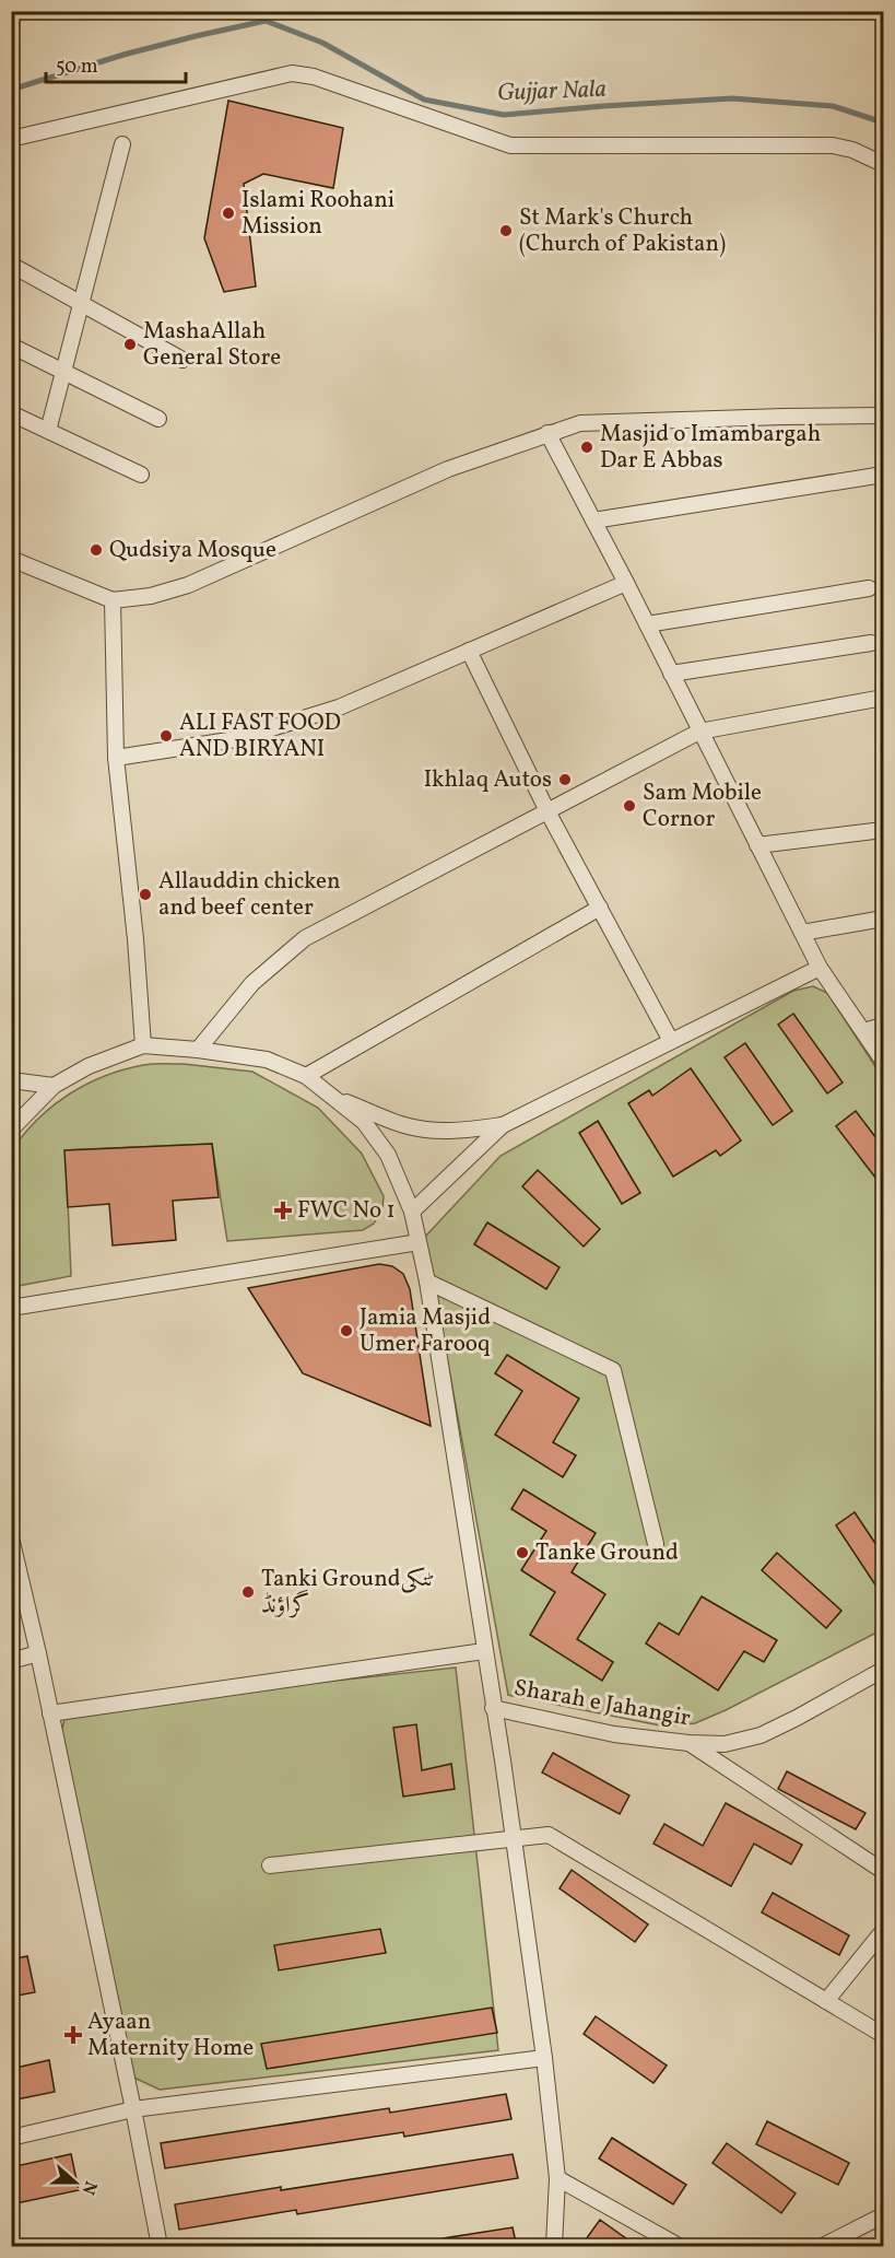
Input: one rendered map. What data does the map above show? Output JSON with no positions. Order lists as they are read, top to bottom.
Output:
{
  "streets": {
    "street": ["Sharah e Jahangir"]
  },
  "water": ["Gujjar Nala"],
  "places": {
    "other": [
      "Islami Roohani Mission",
      "St Mark's Church (Church of Pakistan)",
      "MashaAllah General Store",
      "Masjid o Imambargah Dar E Abbas",
      "Qudsiya Mosque",
      "ALI FAST FOOD AND BIRYANI",
      "Ikhlaq Autos",
      "Sam Mobile Cornor",
      "Allauddin chicken and beef center",
      "Jamia Masjid Umer Farooq",
      "Tanke Ground",
      "Tanki Groundٹنکی گراؤنڈ"
    ],
    "health": ["FWC No 1", "Ayaan Maternity Home"]
  },
  "scale_bar": "50 m",
  "north": "right"
}
